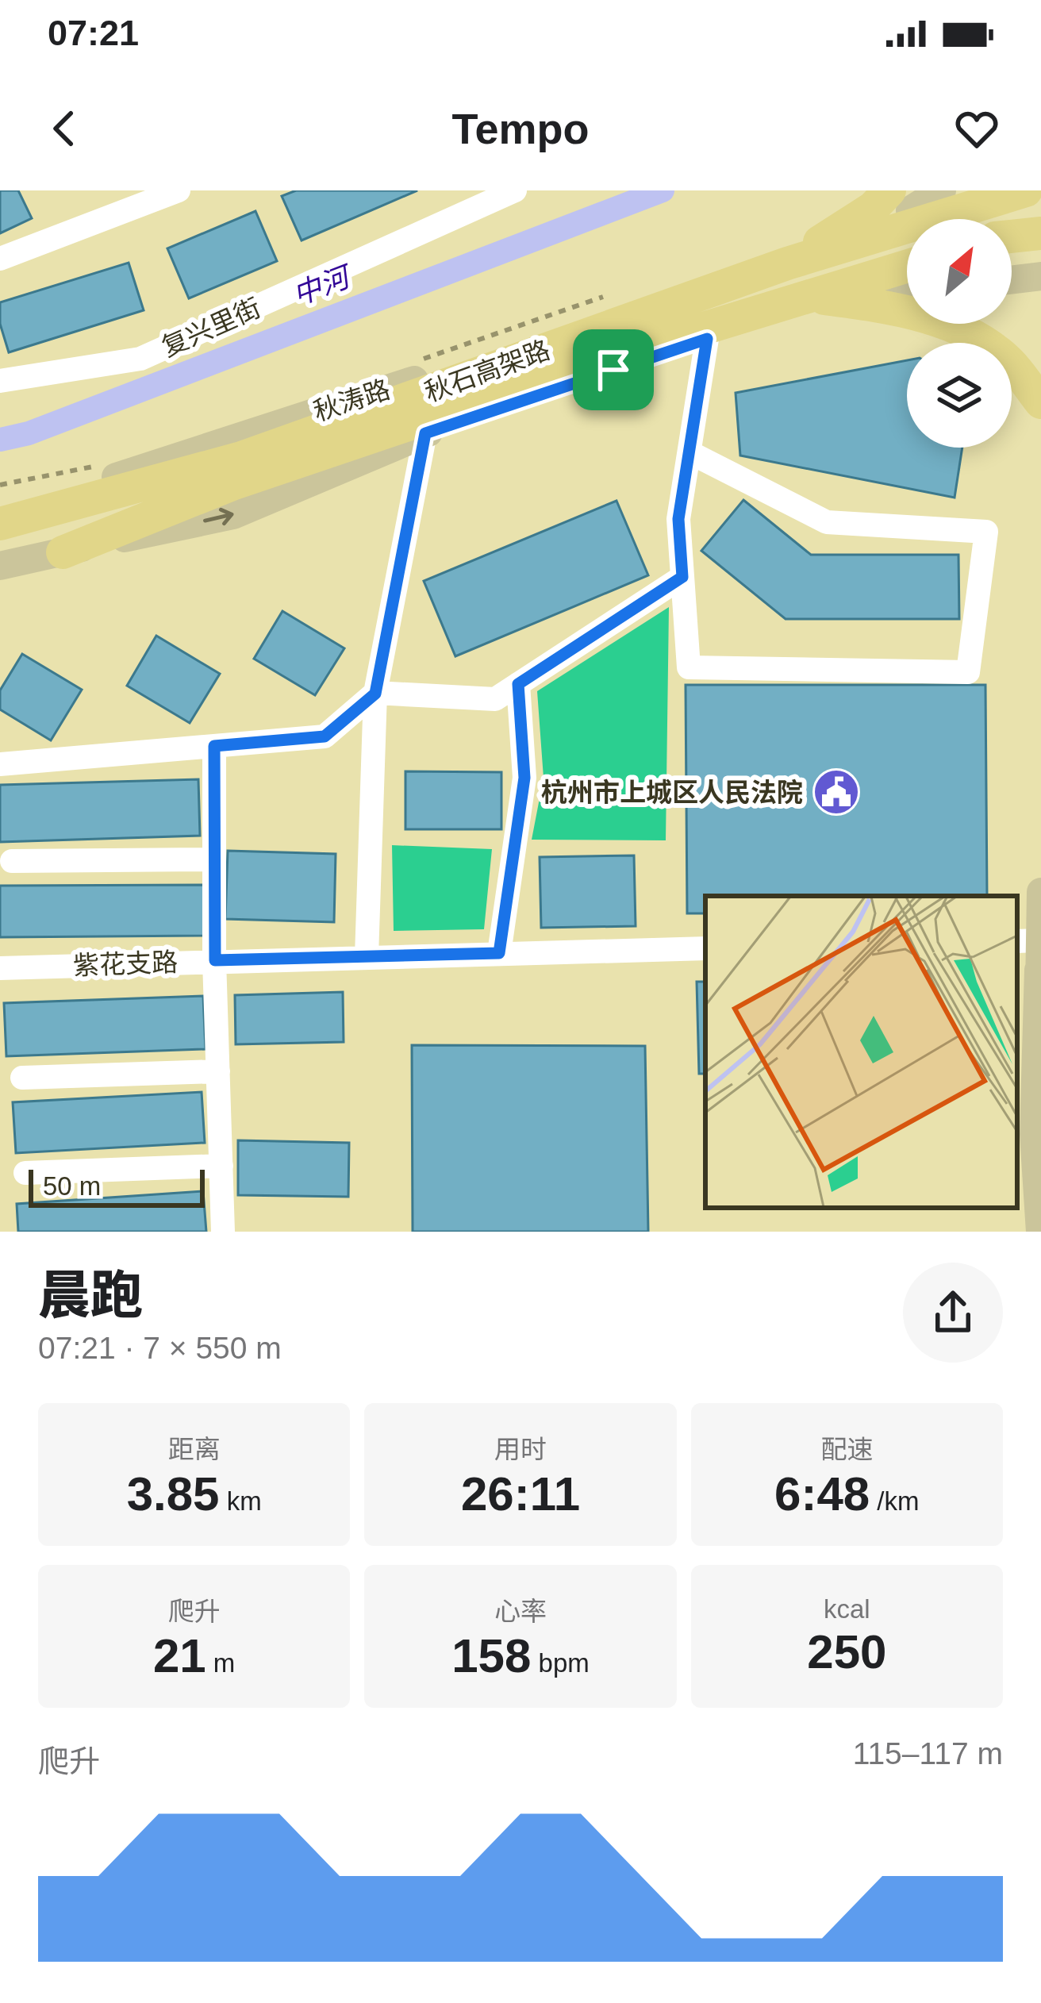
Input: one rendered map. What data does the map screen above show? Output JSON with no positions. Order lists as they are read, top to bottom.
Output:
{
  "streets": {
    "highway": ["秋石高架路"],
    "main road": ["秋涛路"],
    "street": ["复兴里街", "紫花支路"]
  },
  "water": ["中河"],
  "places": {
    "public building": ["杭州市上城区人民法院"]
  },
  "scale_bar": "50 m",
  "north": "top right",
  "page": {
    "status": "07:21",
    "header": "Tempo",
    "scale": "50 m",
    "heading": ["晨跑", "07:21 · 7 × 550 m"],
    "stats": [
      ["距离", "3.85 km"],
      ["用时", "26:11"],
      ["配速", "6:48 /km"],
      ["爬升", "21 m"],
      ["心率", "158 bpm"],
      ["kcal", "250"]
    ],
    "chart": ["爬升", "115–117 m"]
  }
}
